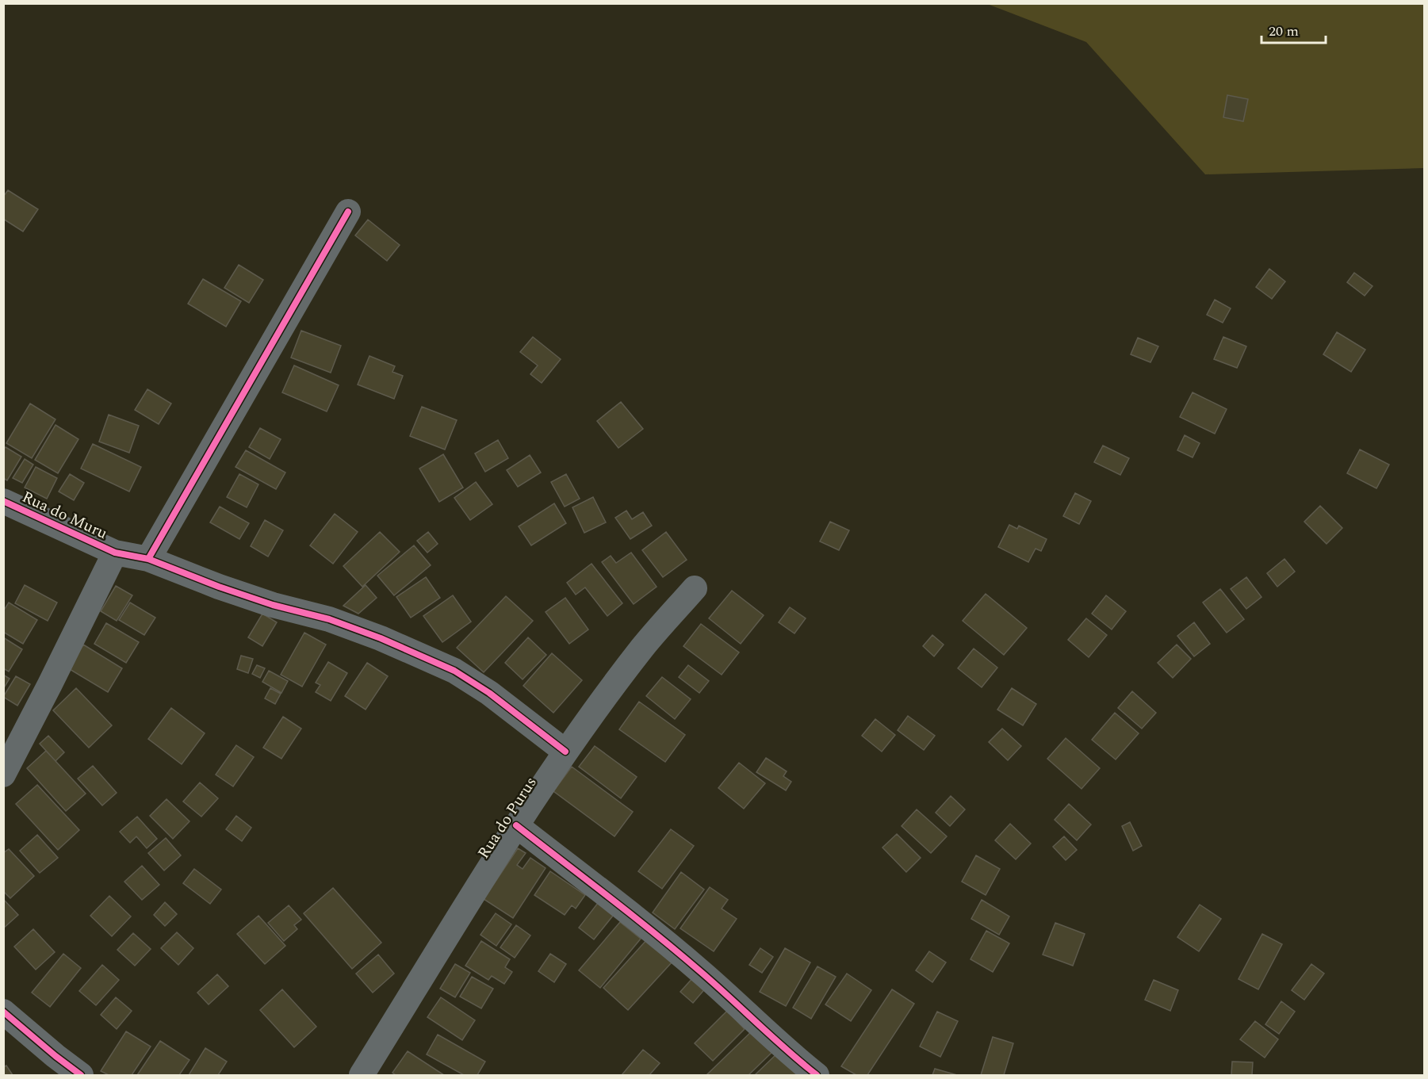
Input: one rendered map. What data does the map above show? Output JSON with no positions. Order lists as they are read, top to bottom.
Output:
{
  "streets": {
    "street": ["Rua do Muru", "Rua do Purus"]
  },
  "crossings": [
    ["Rua do Muru", "Rua do Purus"]
  ],
  "scale_bar": "20 m"
}
